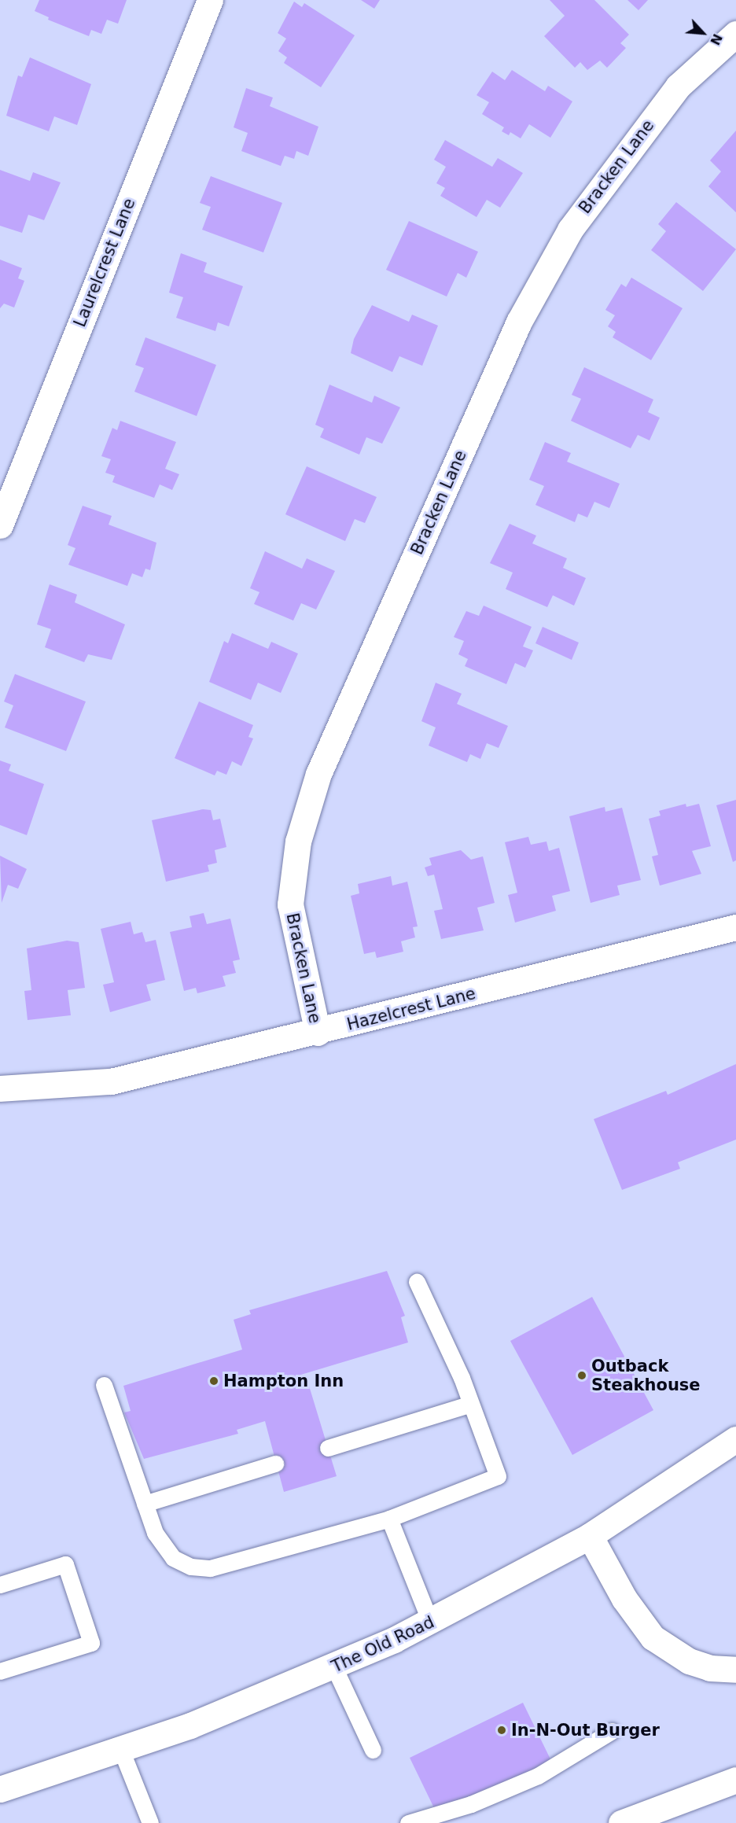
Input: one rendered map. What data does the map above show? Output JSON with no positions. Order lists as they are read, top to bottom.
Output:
{
  "streets": {
    "main road": [
      "Bracken Lane",
      "Laurelcrest Lane",
      "Hazelcrest Lane",
      "The Old Road"
    ]
  },
  "crossings": [
    ["Bracken Lane", "Hazelcrest Lane"]
  ],
  "places": ["Outback Steakhouse", "Hampton Inn", "In-N-Out Burger"],
  "north": "bottom right"
}
